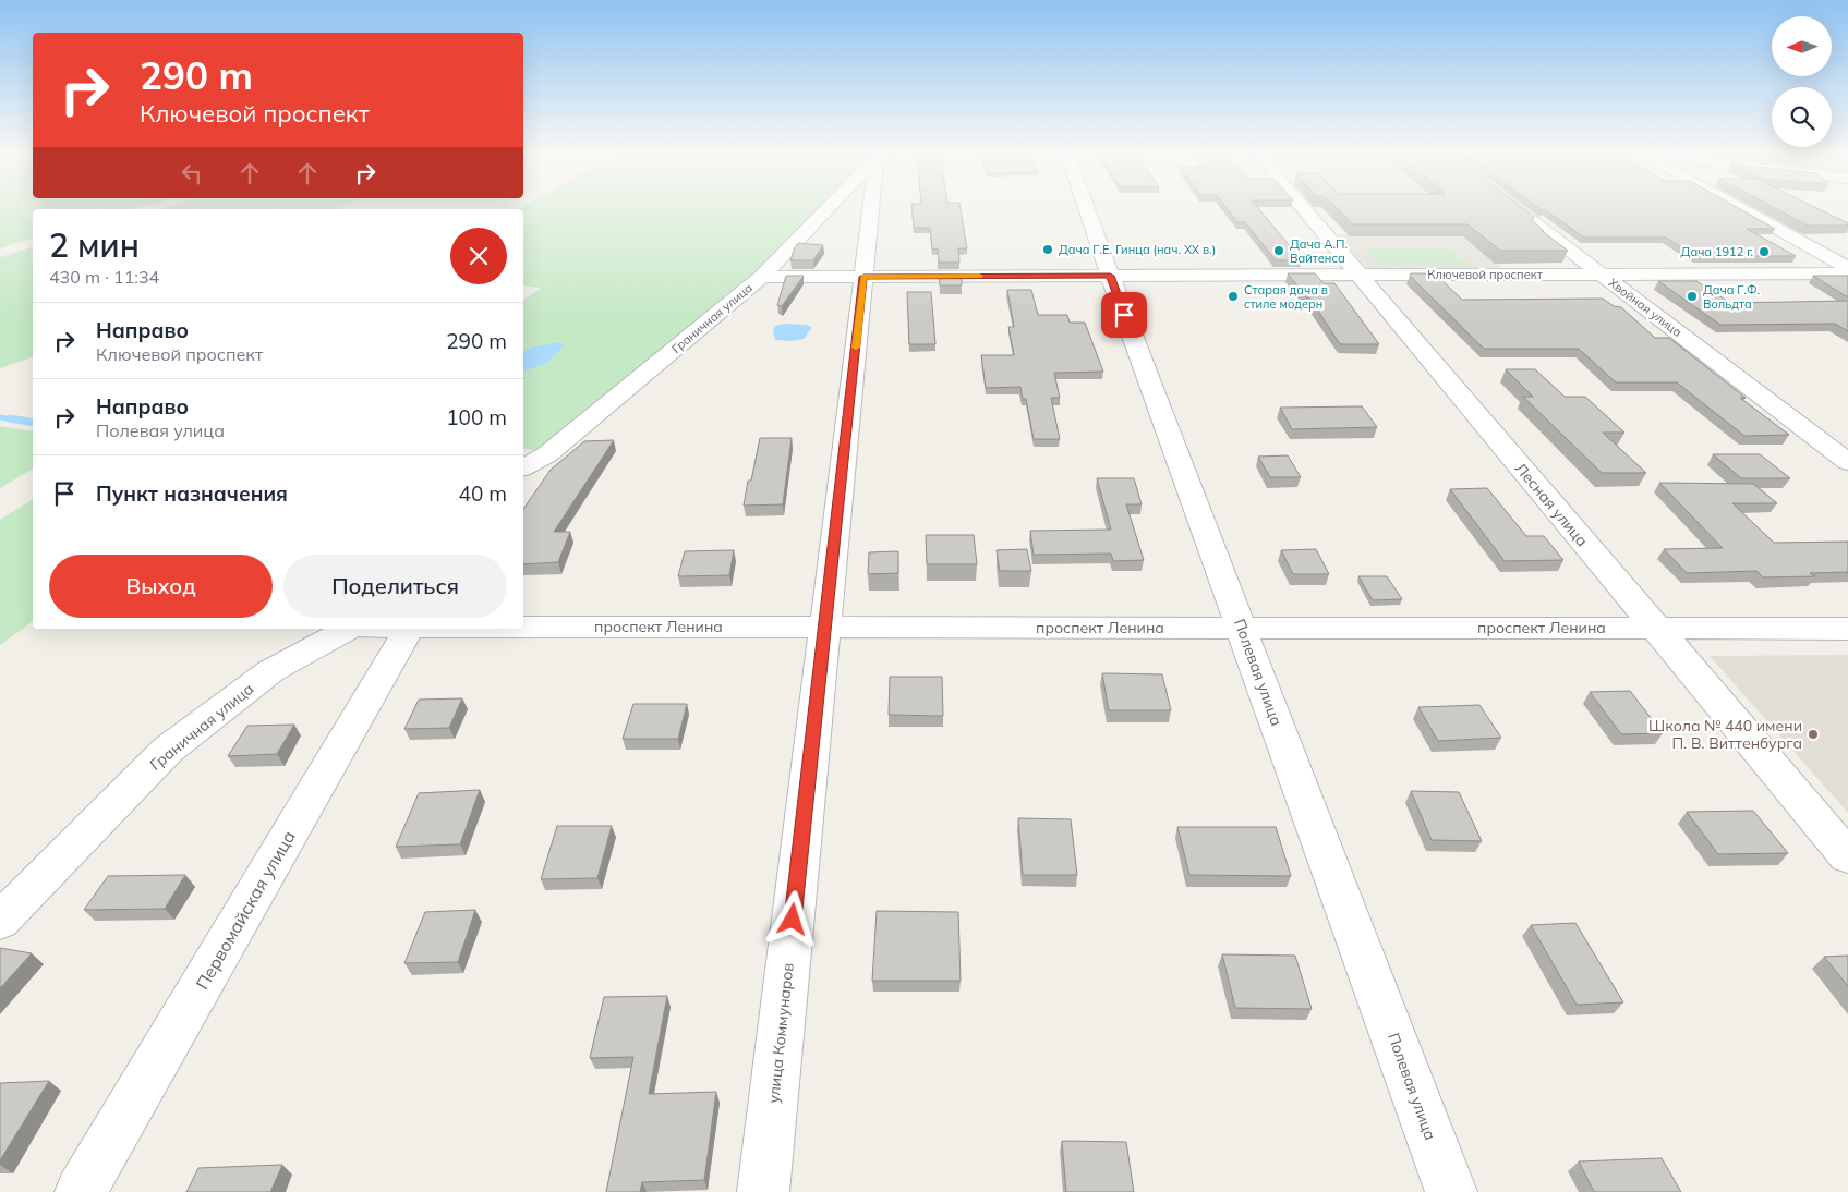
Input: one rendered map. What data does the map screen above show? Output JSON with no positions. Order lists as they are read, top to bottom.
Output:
{
  "streets": {
    "street": [
      "Ключевой проспект",
      "Хвойная улица",
      "Граничная улица",
      "Лесная улица",
      "проспект Ленина",
      "Полевая улица",
      "Первомайская улица",
      "улица Коммунаров"
    ]
  },
  "crossings": [
    ["Ключевой проспект", "Хвойная улица"],
    ["Ключевой проспект", "Граничная улица"],
    ["Ключевой проспект", "Лесная улица"],
    ["Ключевой проспект", "Полевая улица"],
    ["Ключевой проспект", "улица Коммунаров"],
    ["Лесная улица", "проспект Ленина"],
    ["проспект Ленина", "Полевая улица"],
    ["проспект Ленина", "улица Коммунаров"]
  ],
  "places": [
    "Дача Г.Е. Гинца (нач. XX в.)",
    "Дача А.П. Вайтенса",
    "Дача 1912 г.",
    "Старая дача в стиле модерн",
    "Дача Г.Ф. Вольдта",
    "Школа № 440 имени П. В. Виттенбурга"
  ],
  "north": "left",
  "page": {
    "turn": ["290 m", "Ключевой проспект"],
    "heading": ["2 мин", "430 m · 11:34"],
    "list": [
      {
        "name": "Направо",
        "note": "Ключевой проспект",
        "value": "290 m"
      },
      {
        "name": "Направо",
        "note": "Полевая улица",
        "value": "100 m"
      },
      {
        "name": "Пункт назначения",
        "value": "40 m"
      }
    ],
    "buttons": ["Выход", "Поделиться"]
  }
}
